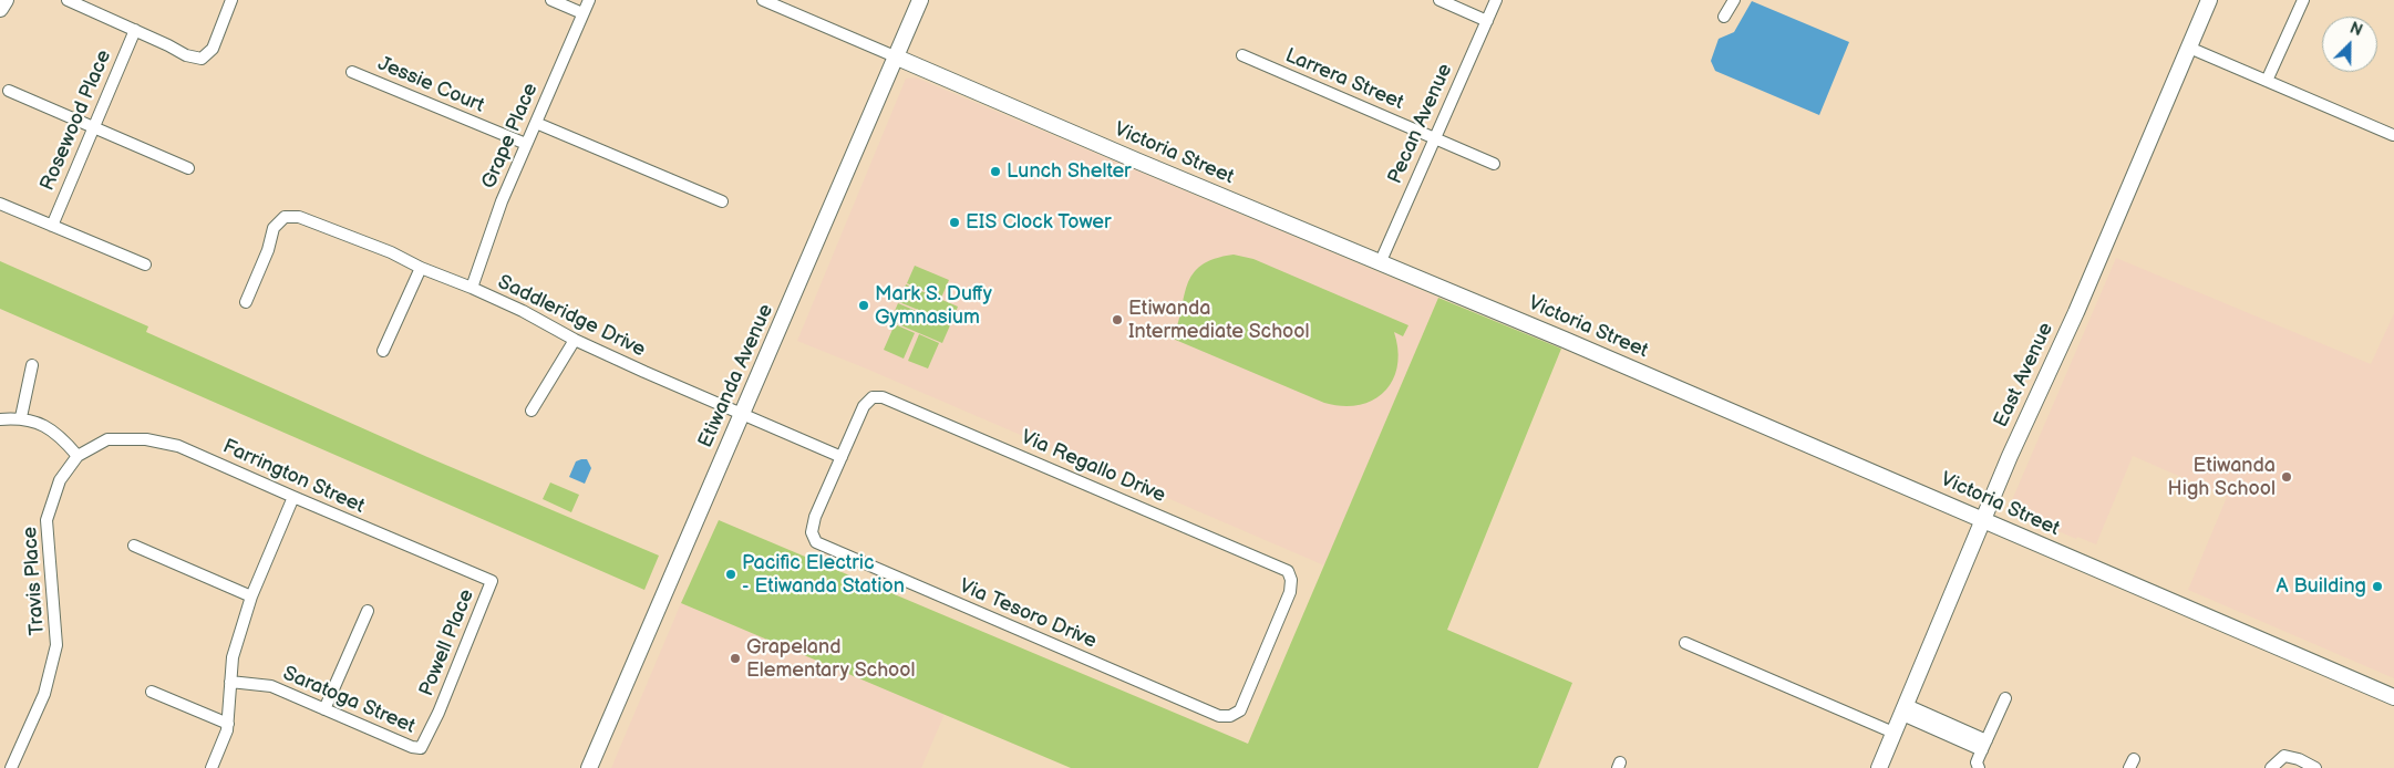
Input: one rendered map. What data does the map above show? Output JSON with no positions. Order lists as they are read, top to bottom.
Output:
{
  "streets": {
    "street": [
      "Larrera Street",
      "Jessie Court",
      "Rosewood Place",
      "Pecan Avenue",
      "Grape Place",
      "Victoria Street",
      "Saddleridge Drive",
      "East Avenue",
      "Etiwanda Avenue",
      "Via Regallo Drive",
      "Farrington Street",
      "Travis Place",
      "Via Tesoro Drive",
      "Powell Place",
      "Saratoga Street"
    ]
  },
  "crossings": [
    ["Larrera Street", "Pecan Avenue"],
    ["Jessie Court", "Grape Place"],
    ["Pecan Avenue", "Victoria Street"],
    ["Grape Place", "Saddleridge Drive"],
    ["Victoria Street", "East Avenue"],
    ["Victoria Street", "Etiwanda Avenue"],
    ["Saddleridge Drive", "Etiwanda Avenue"],
    ["Saddleridge Drive", "Via Regallo Drive"],
    ["Saddleridge Drive", "Via Tesoro Drive"],
    ["Via Regallo Drive", "Via Tesoro Drive"],
    ["Farrington Street", "Travis Place"],
    ["Farrington Street", "Powell Place"],
    ["Powell Place", "Saratoga Street"]
  ],
  "places": [
    "Lunch Shelter",
    "EIS Clock Tower",
    "Mark S. Duffy Gymnasium",
    "Etiwanda Intermediate School",
    "Etiwanda High School",
    "Pacific Electric - Etiwanda Station",
    "A Building",
    "Grapeland Elementary School"
  ],
  "north": "top right"
}
